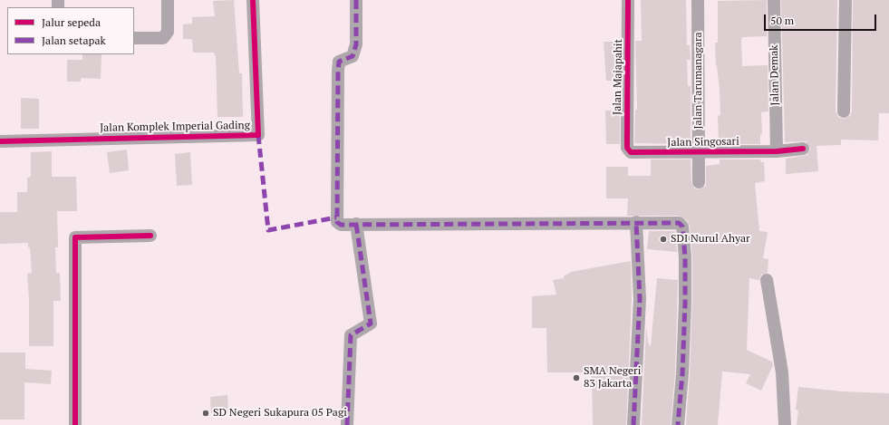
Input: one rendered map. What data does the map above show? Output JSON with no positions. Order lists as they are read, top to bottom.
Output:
{
  "streets": {
    "street": [
      "Jalan Demak",
      "Jalan Majapahit",
      "Jalan Tarumanagara",
      "Jalan Komplek Imperial Gading",
      "Jalan Singosari"
    ]
  },
  "crossings": [
    ["Jalan Demak", "Jalan Singosari"],
    ["Jalan Majapahit", "Jalan Singosari"],
    ["Jalan Tarumanagara", "Jalan Singosari"]
  ],
  "places": ["SDI Nurul Ahyar", "SMA Negeri 83 Jakarta", "SD Negeri Sukapura 05 Pagi"],
  "legend": ["Jalur sepeda", "Jalan setapak"],
  "scale_bar": "50 m"
}
